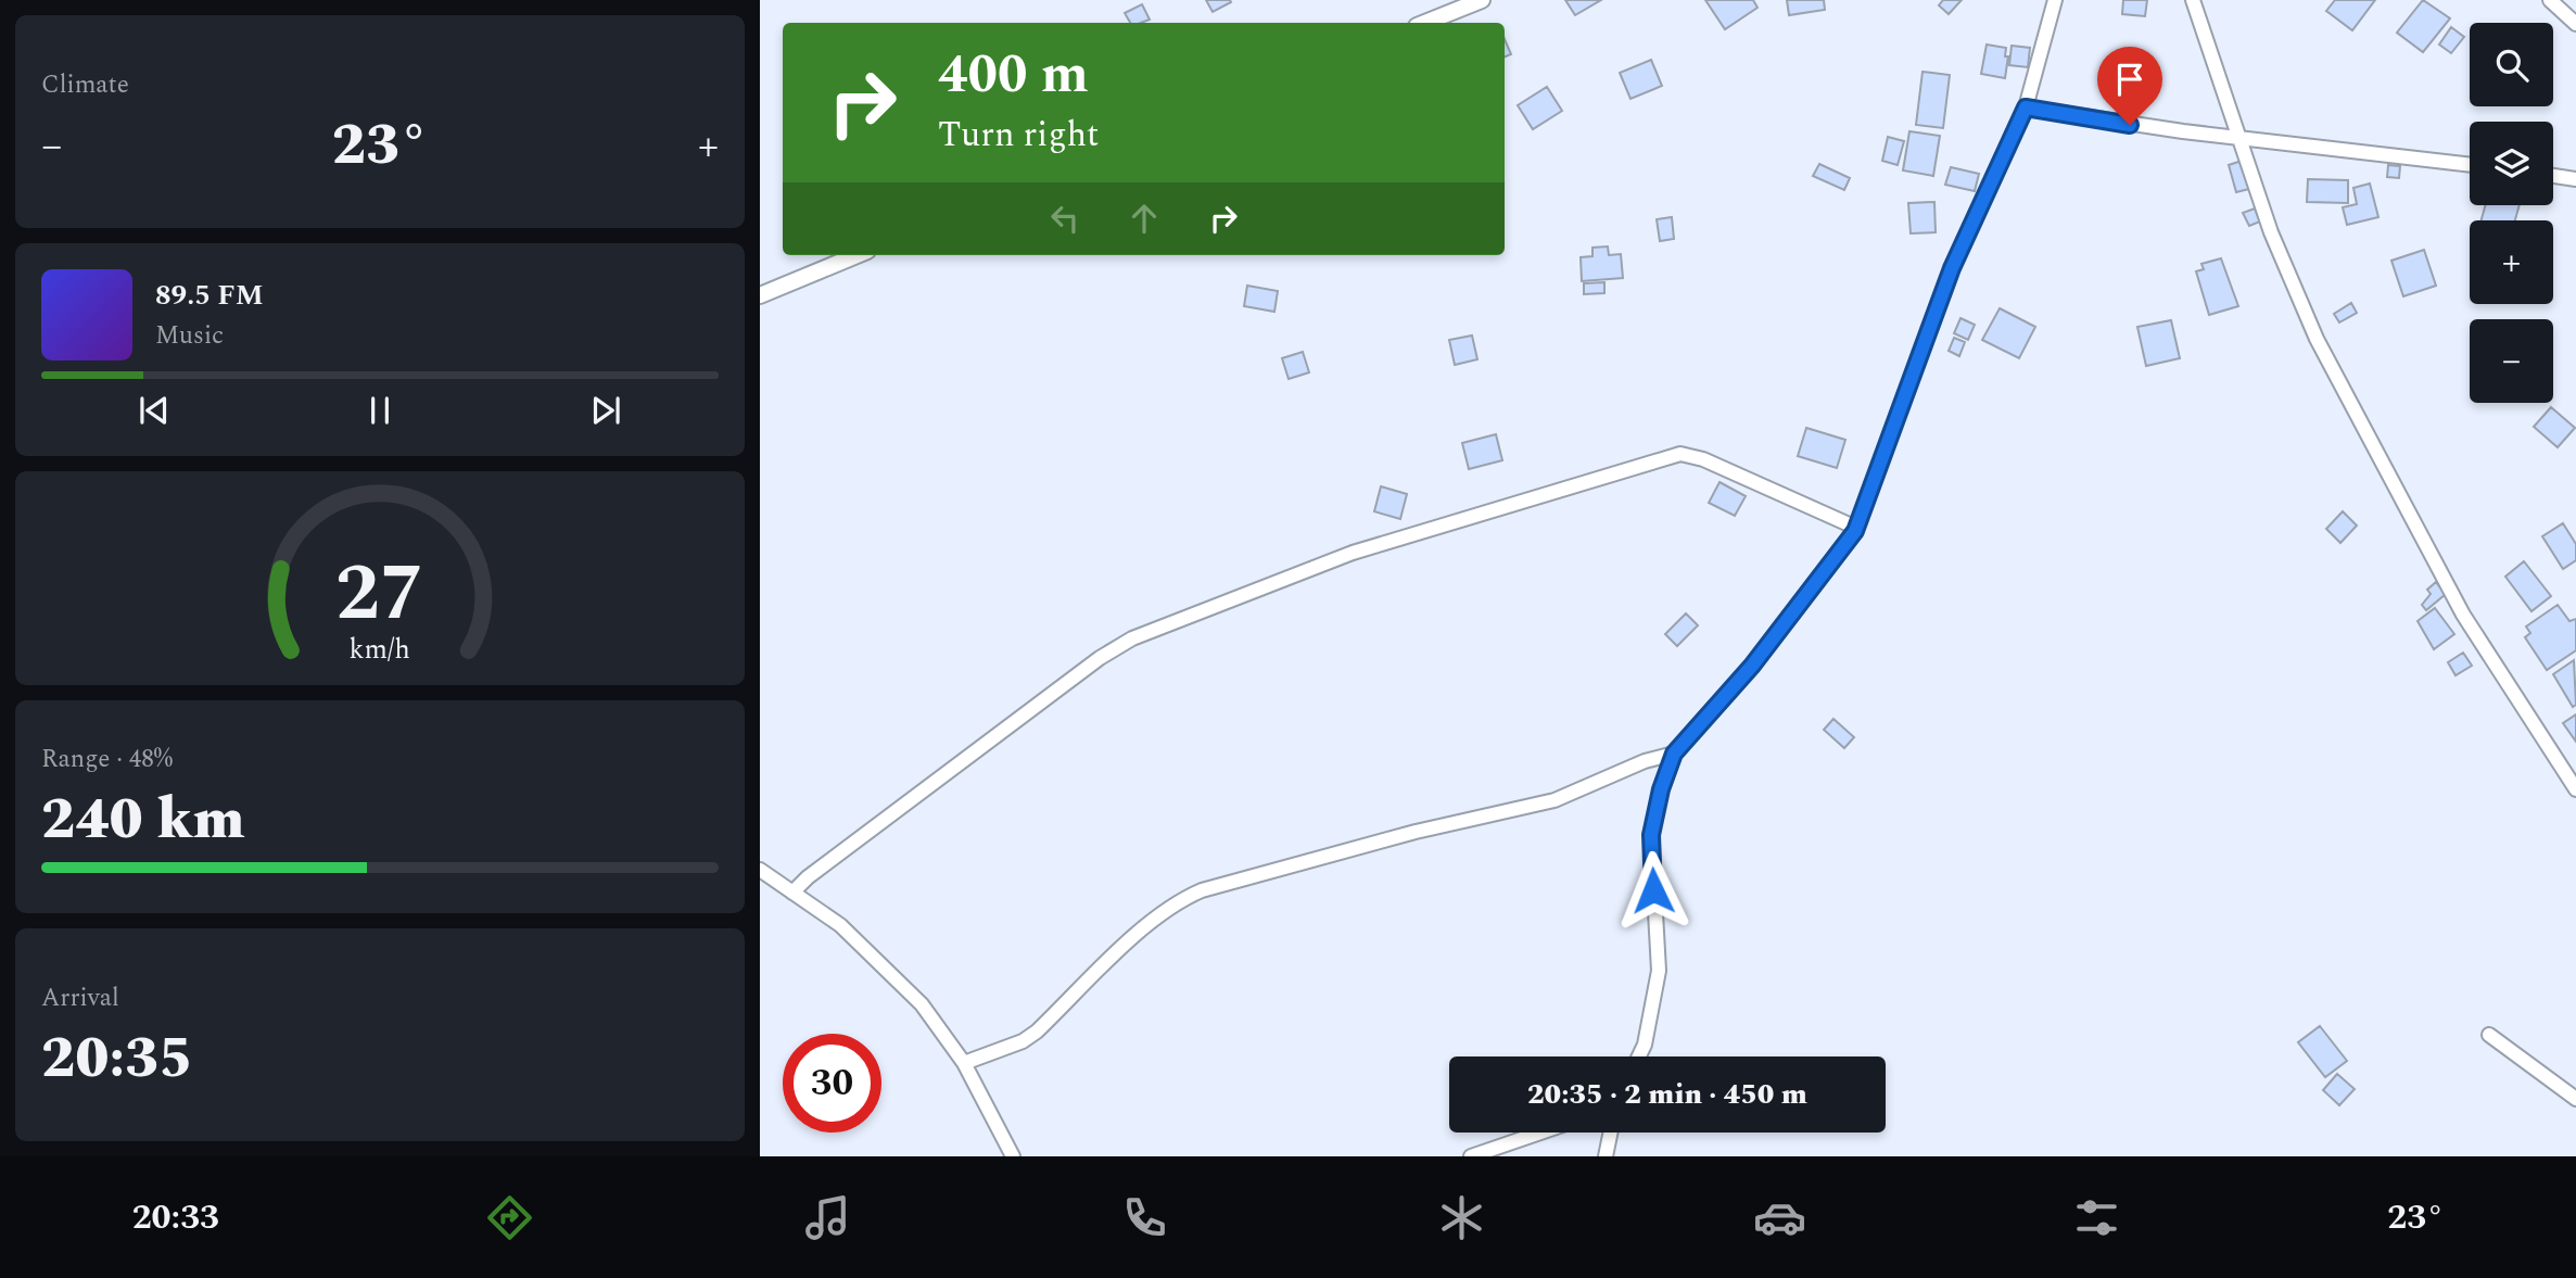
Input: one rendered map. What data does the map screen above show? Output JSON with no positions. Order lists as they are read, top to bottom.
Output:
{
  "page": {
    "tile": [
      "Climate",
      ["Range · 48%", "240 km"],
      ["Arrival", "20:35"]
    ],
    "map_buttons": ["+", "−"],
    "turn": ["400 m", "Turn right"],
    "heat": ["−", "23°", "+"],
    "song": ["89.5 FM", "Music"],
    "limit": "30",
    "trip": "20:35 · 2 min · 450 m",
    "tabs": ["20:33", "23°"],
    "gauge": ["27", "km/h"]
  }
}
